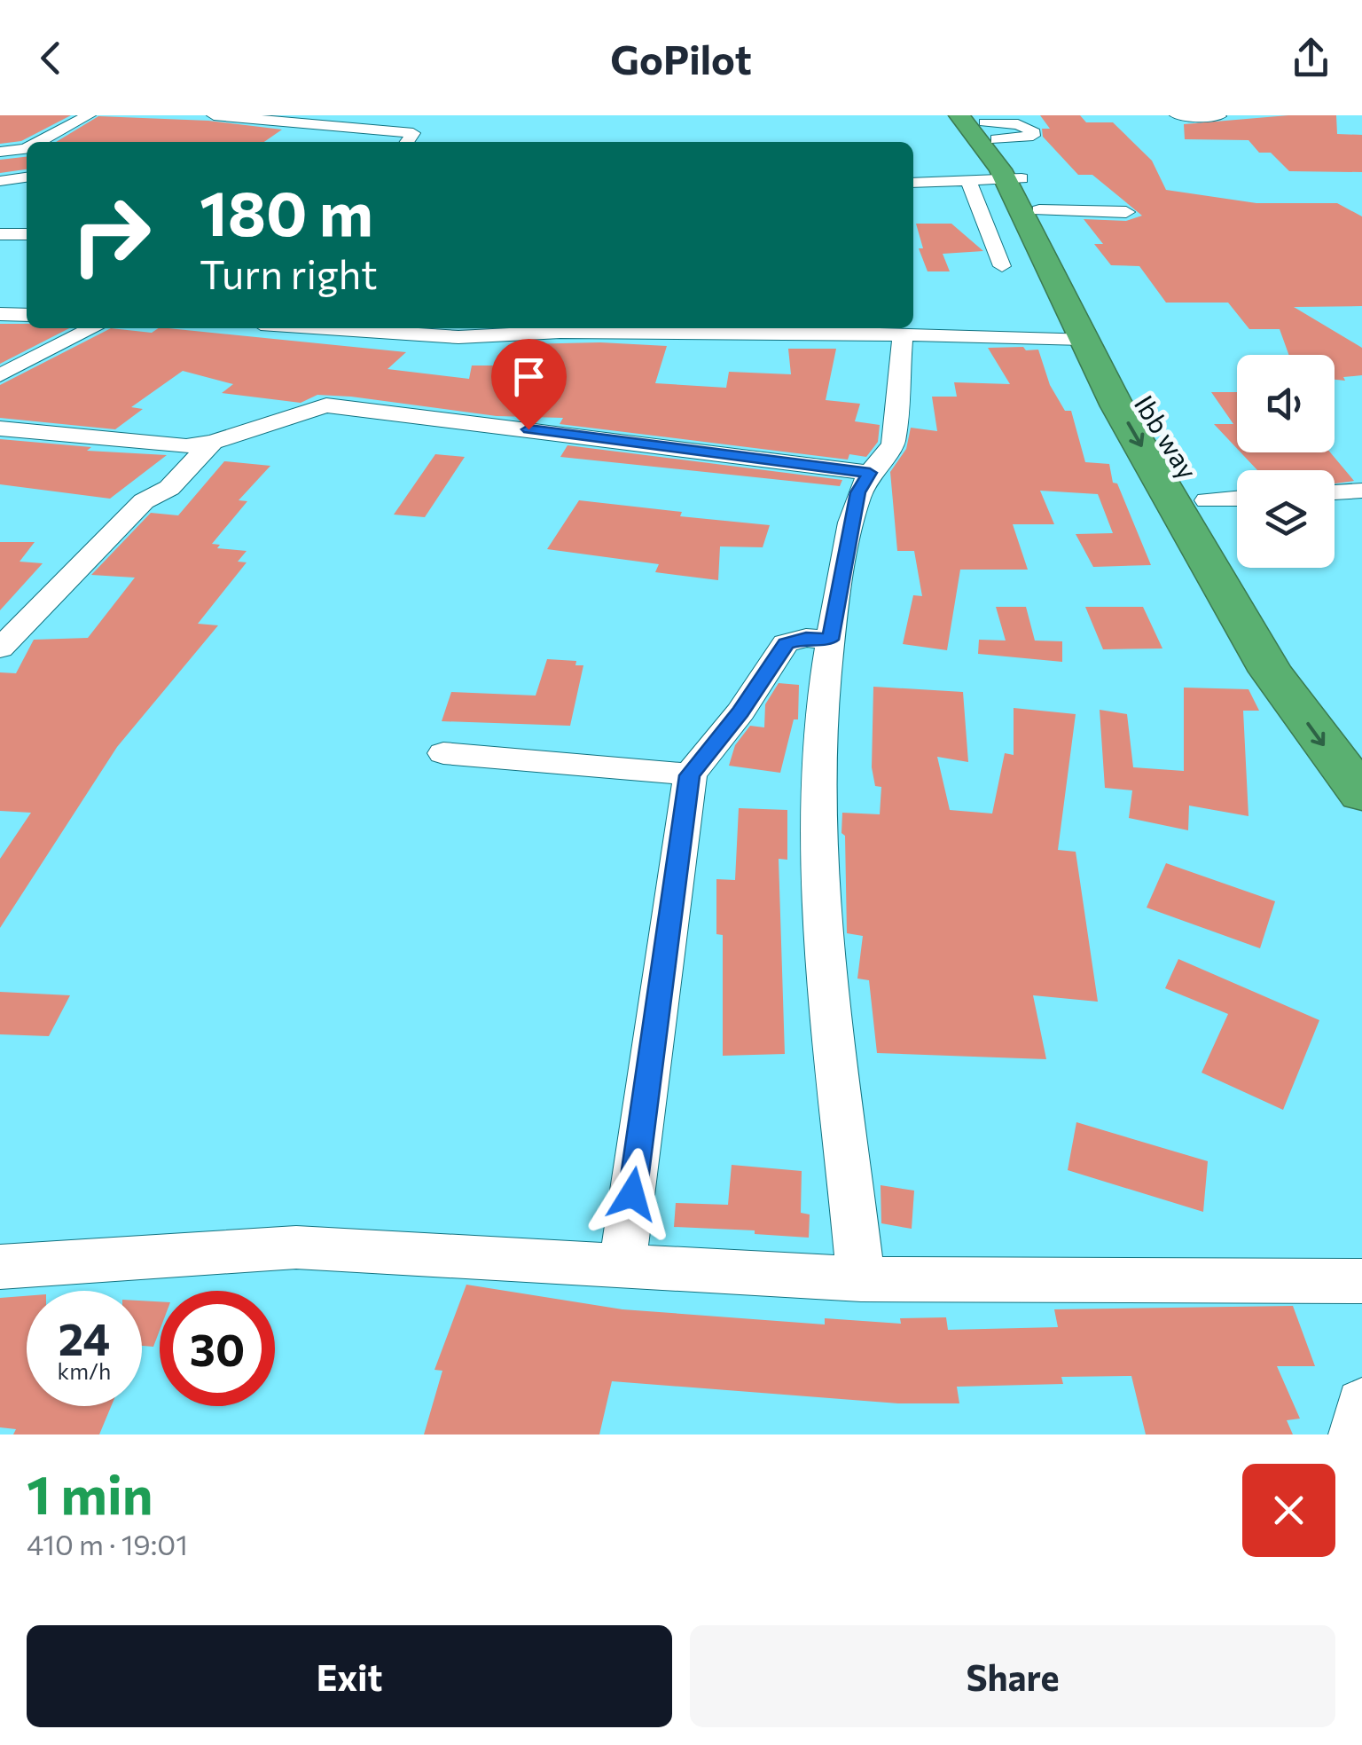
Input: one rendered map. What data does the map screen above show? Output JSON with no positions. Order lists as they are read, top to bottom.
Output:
{
  "streets": {
    "highway": ["Ibb way"]
  },
  "page": {
    "header": "GoPilot",
    "turn": ["180 m", "Turn right"],
    "speed": "24 km/h",
    "limit": "30",
    "heading": ["1 min", "410 m · 19:01"],
    "buttons": ["Exit", "Share"]
  }
}
